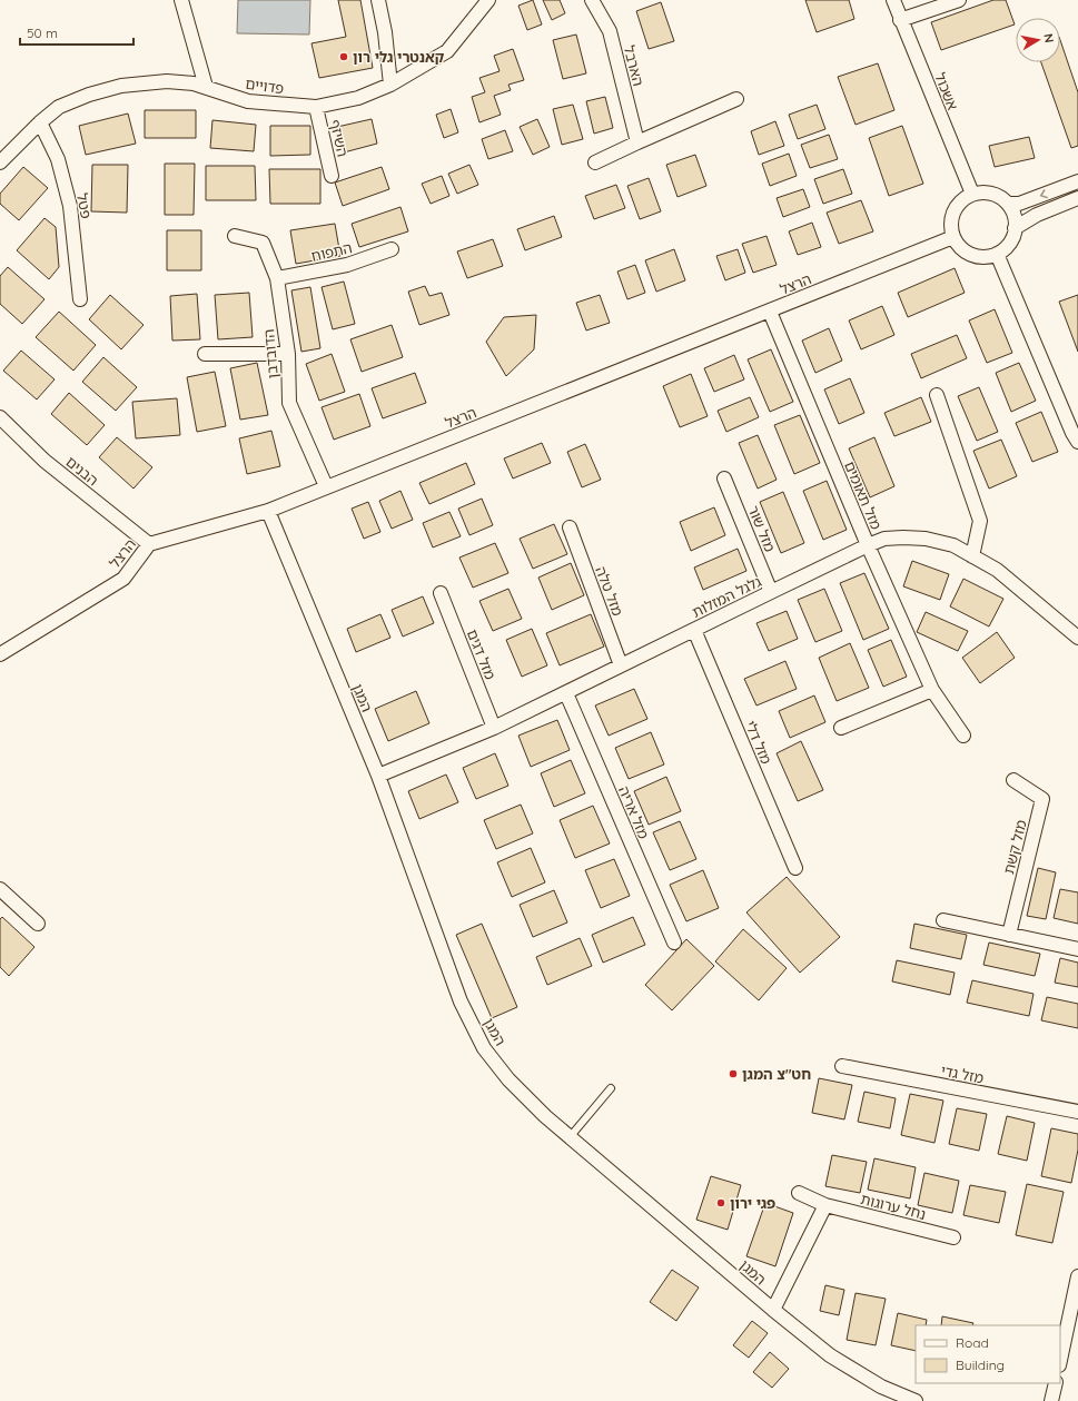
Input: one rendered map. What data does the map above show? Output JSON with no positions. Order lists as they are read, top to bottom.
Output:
{
  "streets": {
    "street": [
      "הארבל",
      "פדויים",
      "אשכול",
      "השיזף",
      "פטל",
      "התפוח",
      "הרצל",
      "הדובדבן",
      "הבנים",
      "מזל תאומים",
      "מזל שור",
      "מזל טלה",
      "גלגל המזלות",
      "מזל דגים",
      "המגן",
      "מזל דלי",
      "מזל אריה",
      "מזל קשת",
      "מזל גדי",
      "נחל ערוגות"
    ]
  },
  "crossings": [
    ["פדויים", "השיזף"],
    ["פדויים", "פטל"],
    ["אשכול", "הרצל"],
    ["התפוח", "הדובדבן"],
    ["הרצל", "הדובדבן"],
    ["הרצל", "הבנים"],
    ["הרצל", "מזל תאומים"],
    ["הרצל", "המגן"],
    ["מזל תאומים", "גלגל המזלות"],
    ["מזל שור", "גלגל המזלות"],
    ["מזל טלה", "גלגל המזלות"],
    ["גלגל המזלות", "מזל דגים"],
    ["גלגל המזלות", "המגן"],
    ["גלגל המזלות", "מזל דלי"],
    ["גלגל המזלות", "מזל אריה"]
  ],
  "places": ["קאנטרי גלי רון", "חט\"צ המגן", "פגי ירון"],
  "legend": ["Road", "Building"],
  "scale_bar": "50 m",
  "north": "right"
}
